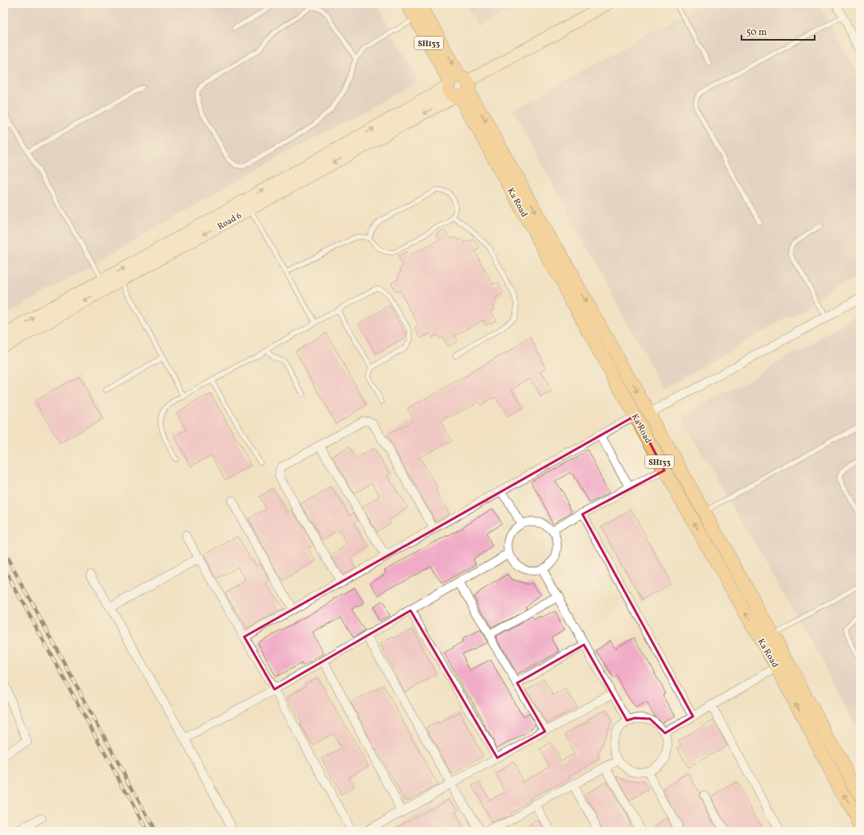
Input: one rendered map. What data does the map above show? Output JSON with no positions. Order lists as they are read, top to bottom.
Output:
{
  "streets": {
    "main road": ["SH133", "Ka Road"],
    "street": ["Road 6"]
  },
  "crossings": [
    ["Ka Road", "Road 6"]
  ],
  "scale_bar": "50 m"
}
